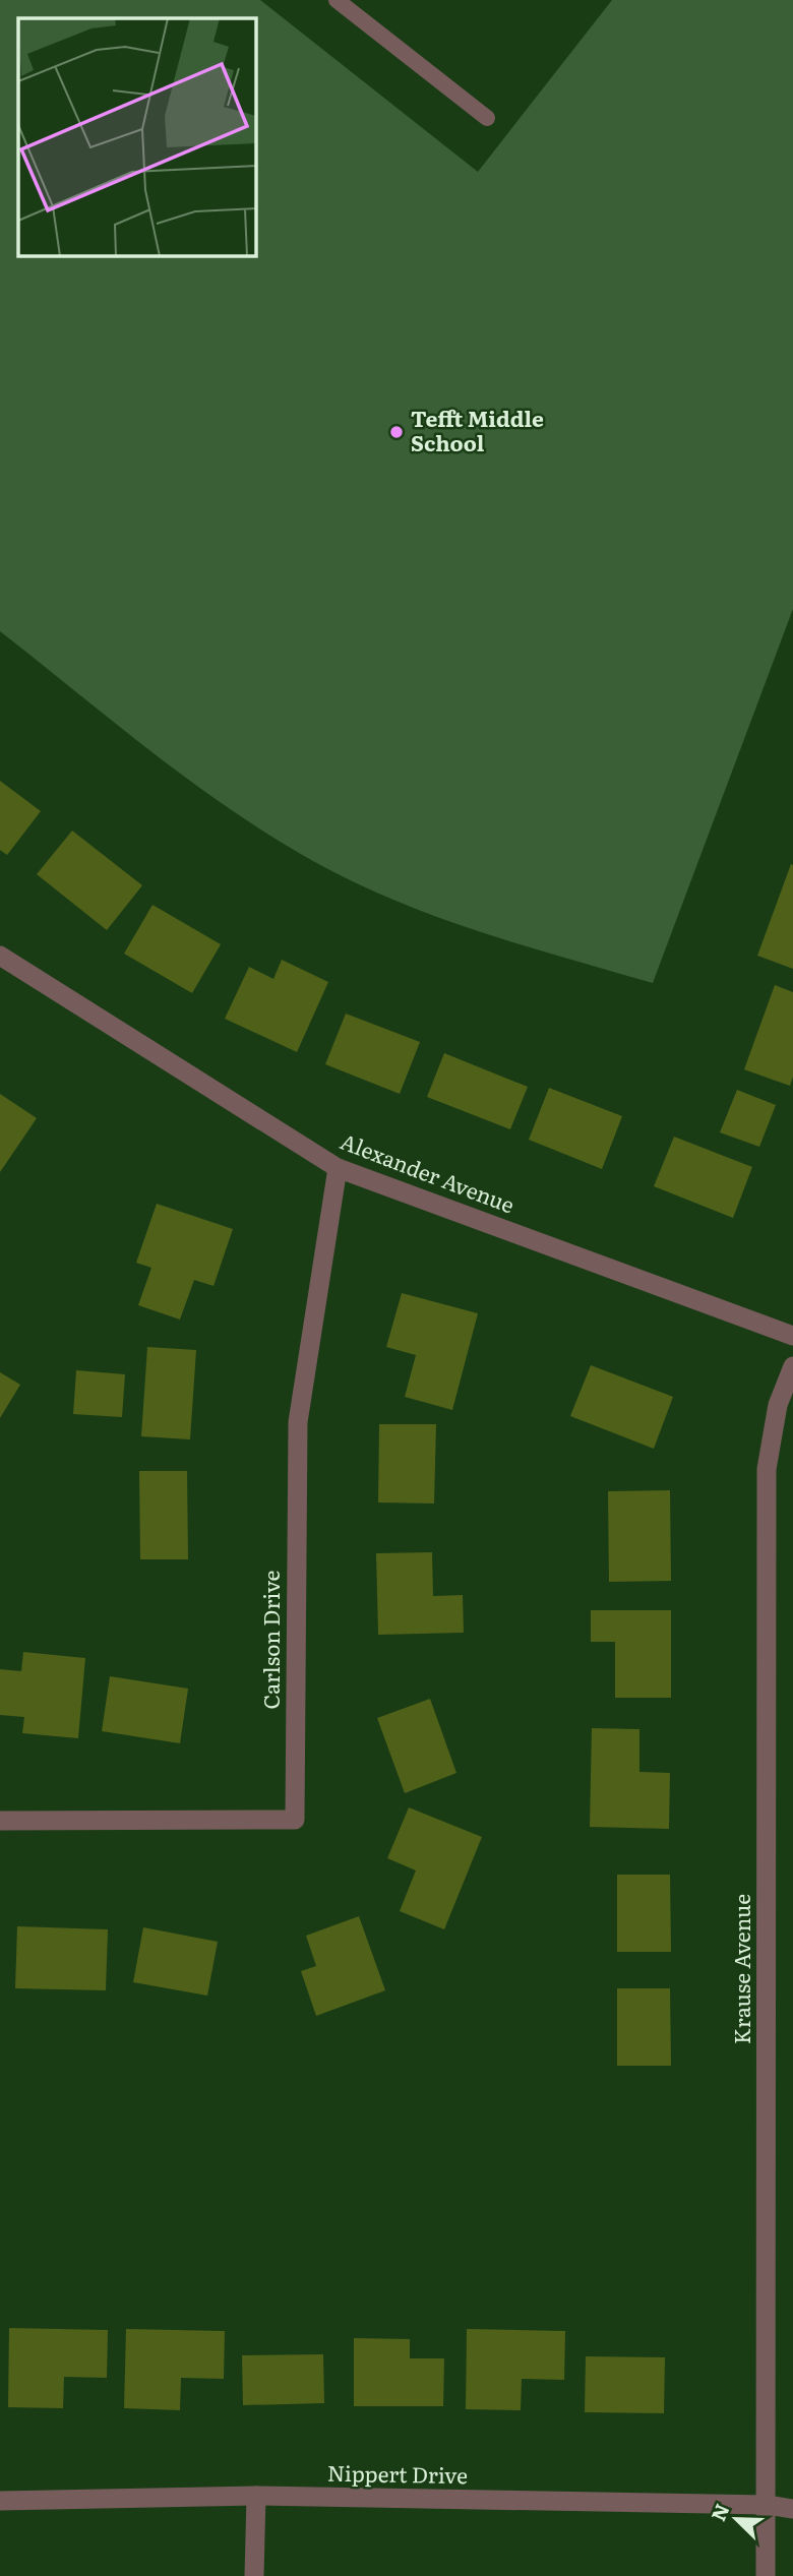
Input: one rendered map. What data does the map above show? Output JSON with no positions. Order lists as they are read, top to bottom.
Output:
{
  "streets": {
    "street": [
      "Alexander Avenue",
      "Carlson Drive",
      "Krause Avenue",
      "Nippert Drive"
    ]
  },
  "crossings": [
    ["Alexander Avenue", "Carlson Drive"],
    ["Krause Avenue", "Nippert Drive"]
  ],
  "places": ["Tefft Middle School"],
  "north": "top left"
}
